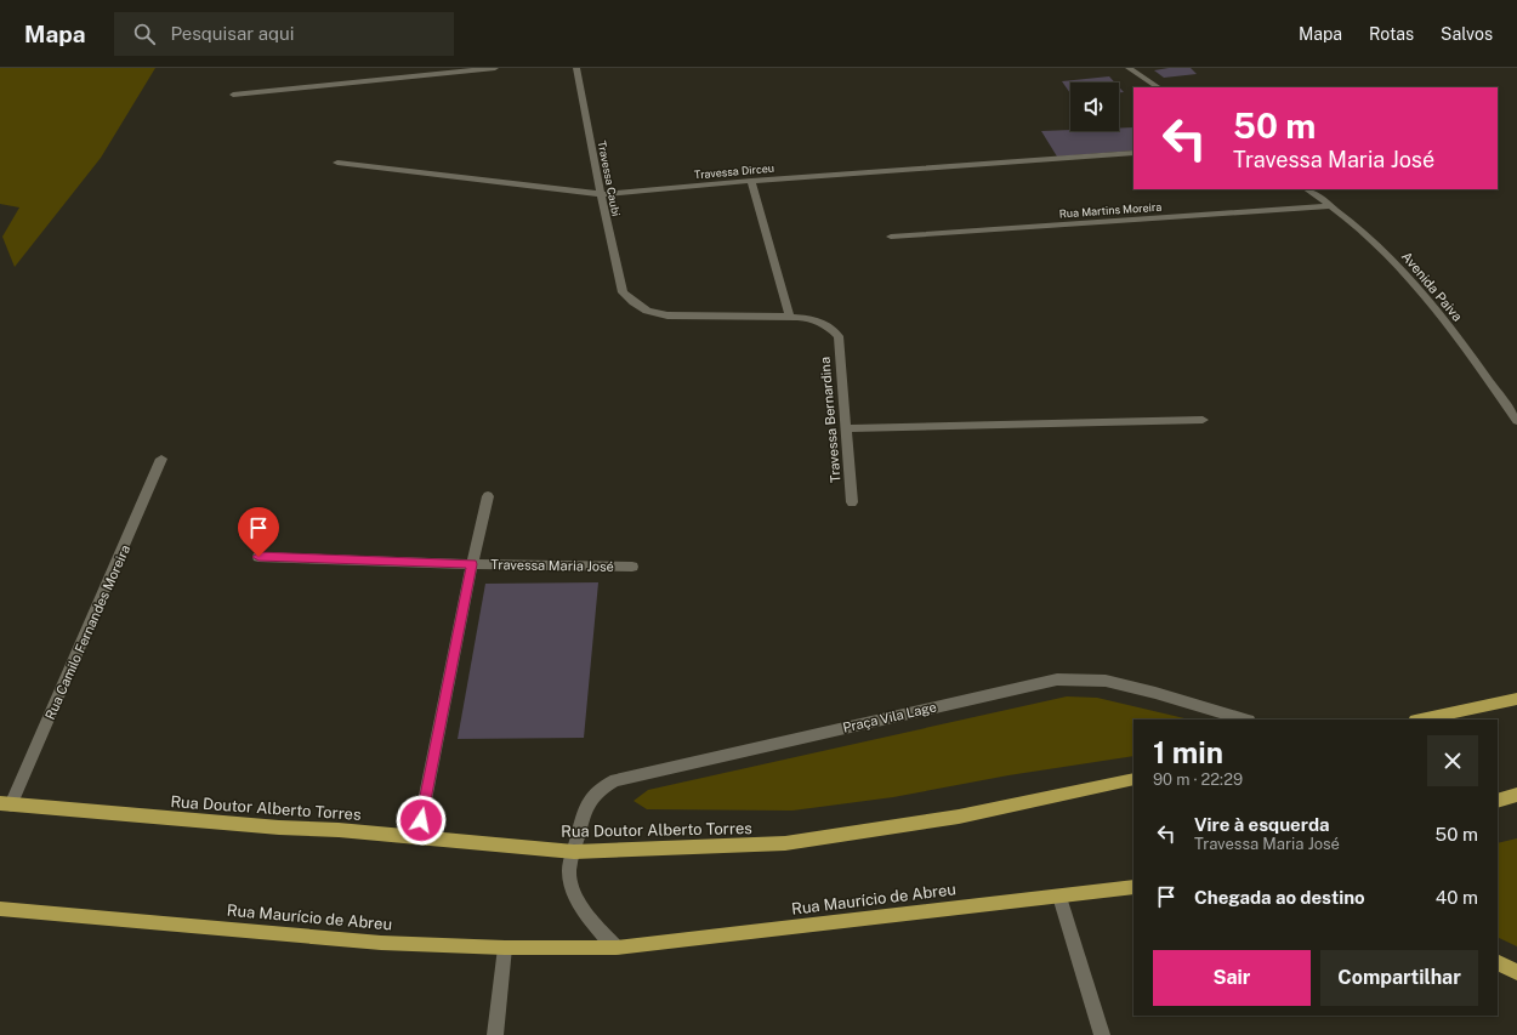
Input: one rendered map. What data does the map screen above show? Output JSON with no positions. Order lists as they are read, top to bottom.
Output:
{
  "streets": {
    "main road": ["Rua Doutor Alberto Torres", "Rua Maurício de Abreu"],
    "street": [
      "Travessa Dirceu",
      "Travessa Caubi",
      "Rua Martins Moreira",
      "Avenida Paiva",
      "Travessa Bernardina",
      "Travessa Maria José",
      "Rua Camilo Fernandes Moreira",
      "Praça Vila Lage"
    ]
  },
  "crossings": [
    ["Travessa Dirceu", "Travessa Caubi"],
    ["Travessa Caubi", "Travessa Bernardina"],
    ["Rua Martins Moreira", "Avenida Paiva"],
    ["Travessa Maria José", "Rua Doutor Alberto Torres"],
    ["Rua Camilo Fernandes Moreira", "Rua Doutor Alberto Torres"],
    ["Praça Vila Lage", "Rua Doutor Alberto Torres"]
  ],
  "page": {
    "header": "Mapa",
    "search": "Pesquisar aqui",
    "nav": ["Mapa", "Rotas", "Salvos"],
    "turn": ["50 m", "Travessa Maria José"],
    "heading": ["1 min", "90 m · 22:29"],
    "list": [
      {
        "name": "Vire à esquerda",
        "note": "Travessa Maria José",
        "value": "50 m"
      },
      {
        "name": "Chegada ao destino",
        "value": "40 m"
      }
    ],
    "buttons": ["Sair", "Compartilhar"]
  }
}
